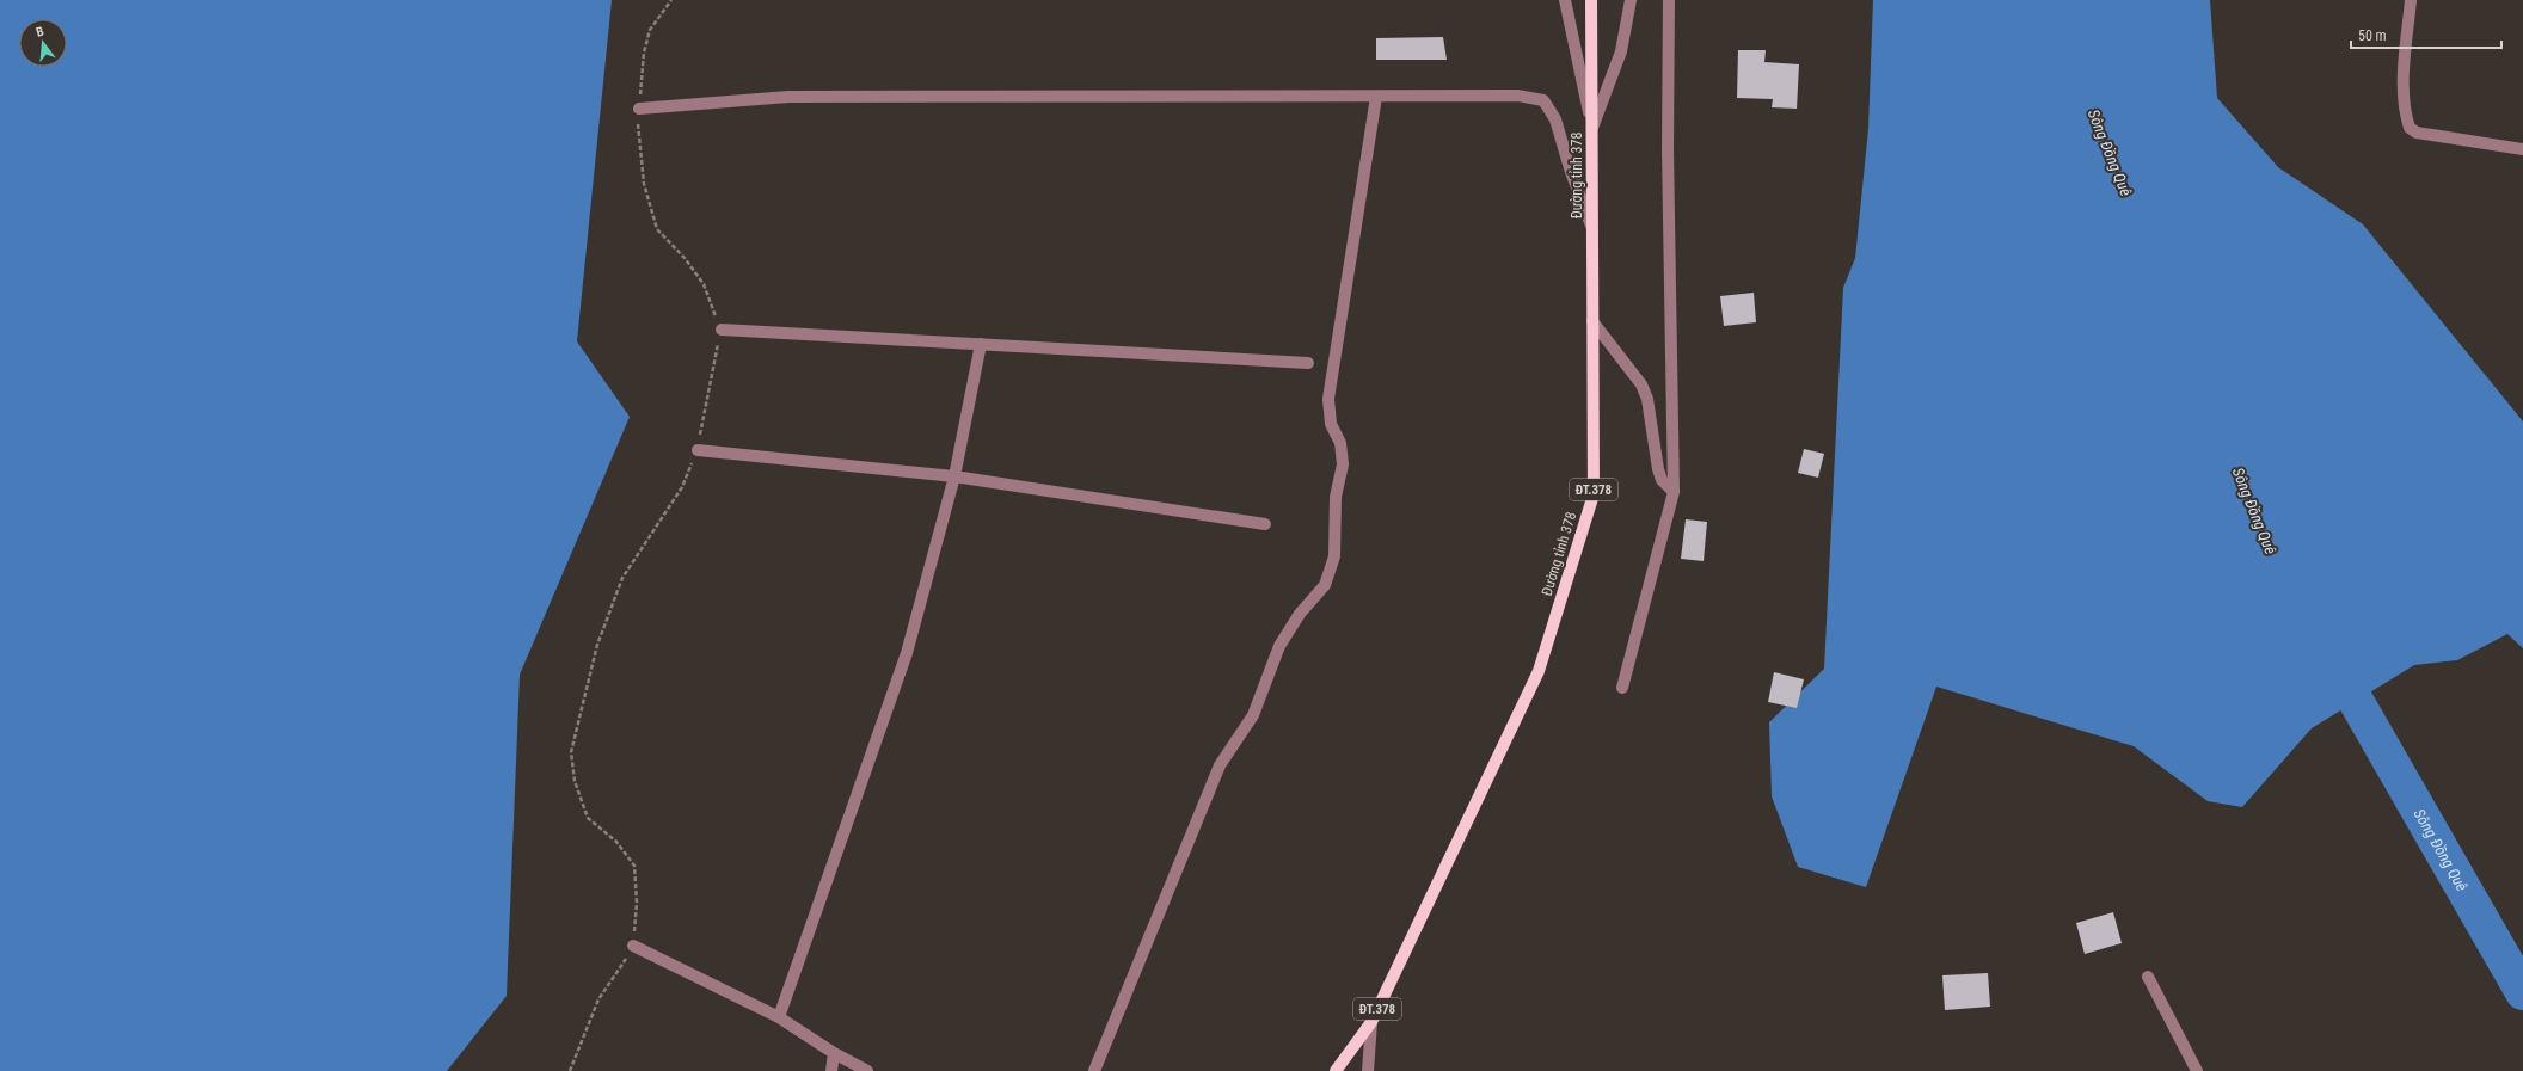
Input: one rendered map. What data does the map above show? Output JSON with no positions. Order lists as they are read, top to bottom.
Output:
{
  "streets": {
    "main road": ["Đường tỉnh 378", "ĐT.378"]
  },
  "crossings": [
    ["Đường tỉnh 378", "ĐT.378"]
  ],
  "water": ["Sông Đồng Quê"],
  "scale_bar": "50 m",
  "north": "top"
}
